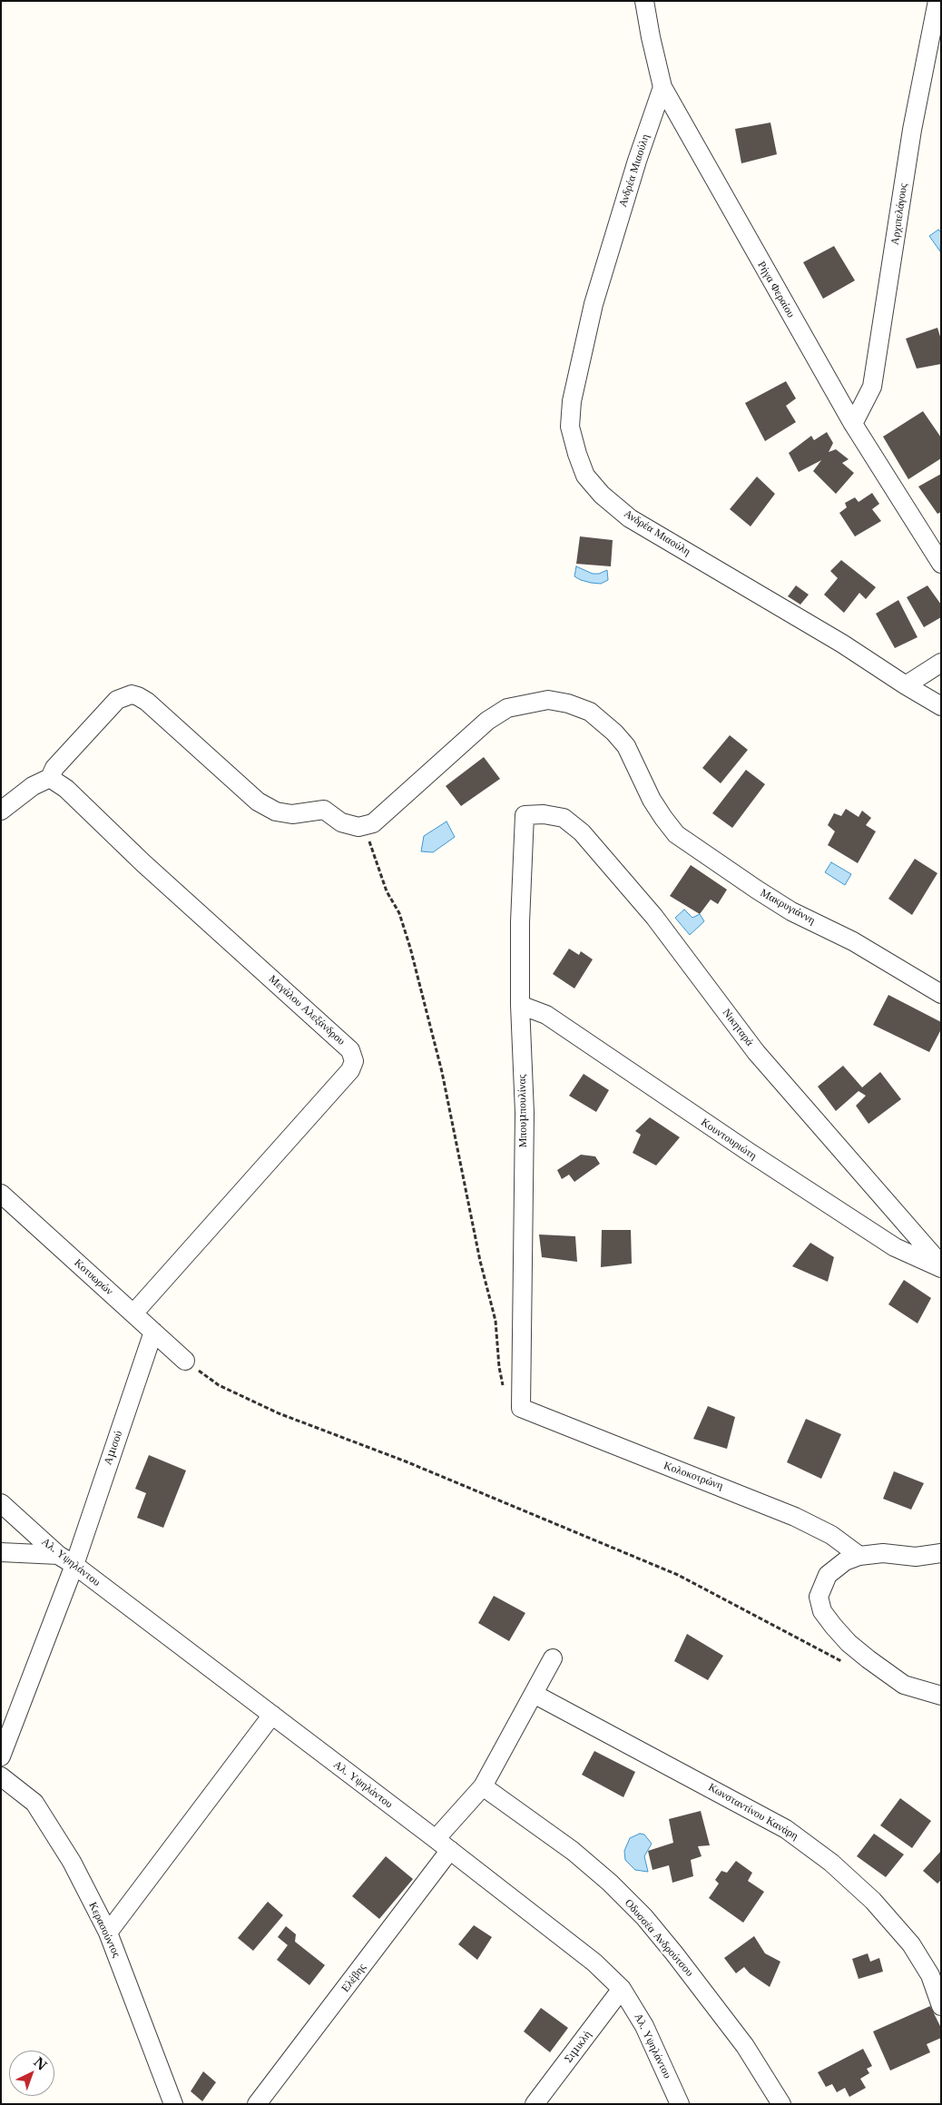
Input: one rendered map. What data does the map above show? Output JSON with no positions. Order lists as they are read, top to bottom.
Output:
{
  "streets": {
    "street": [
      "Ανδρέα Μιαούλη",
      "Αρχιπελάγους",
      "Ρήγα Φεραίου",
      "Μακρυγιάννη",
      "Μεγάλου Αλεξάνδρου",
      "Νικηταρά",
      "Μπουμπουλίνας",
      "Κουντουριώτη",
      "Κοτυωρών",
      "Αμισού",
      "Κολοκοτρώνη",
      "Αλ. Υψηλάντου",
      "Κωνσταντίνου Κανάρη",
      "Κερασούντος",
      "Οδυσσέα Ανδρούτσου",
      "Ελέβης",
      "Σιμικλή"
    ]
  },
  "crossings": [
    ["Ανδρέα Μιαούλη", "Ρήγα Φεραίου"],
    ["Αρχιπελάγους", "Ρήγα Φεραίου"],
    ["Μεγάλου Αλεξάνδρου", "Κοτυωρών"],
    ["Νικηταρά", "Μπουμπουλίνας"],
    ["Μπουμπουλίνας", "Κουντουριώτη"],
    ["Μπουμπουλίνας", "Κολοκοτρώνη"],
    ["Κοτυωρών", "Αμισού"],
    ["Αμισού", "Αλ. Υψηλάντου"],
    ["Αλ. Υψηλάντου", "Ελέβης"],
    ["Αλ. Υψηλάντου", "Σιμικλή"]
  ],
  "north": "top right"
}
